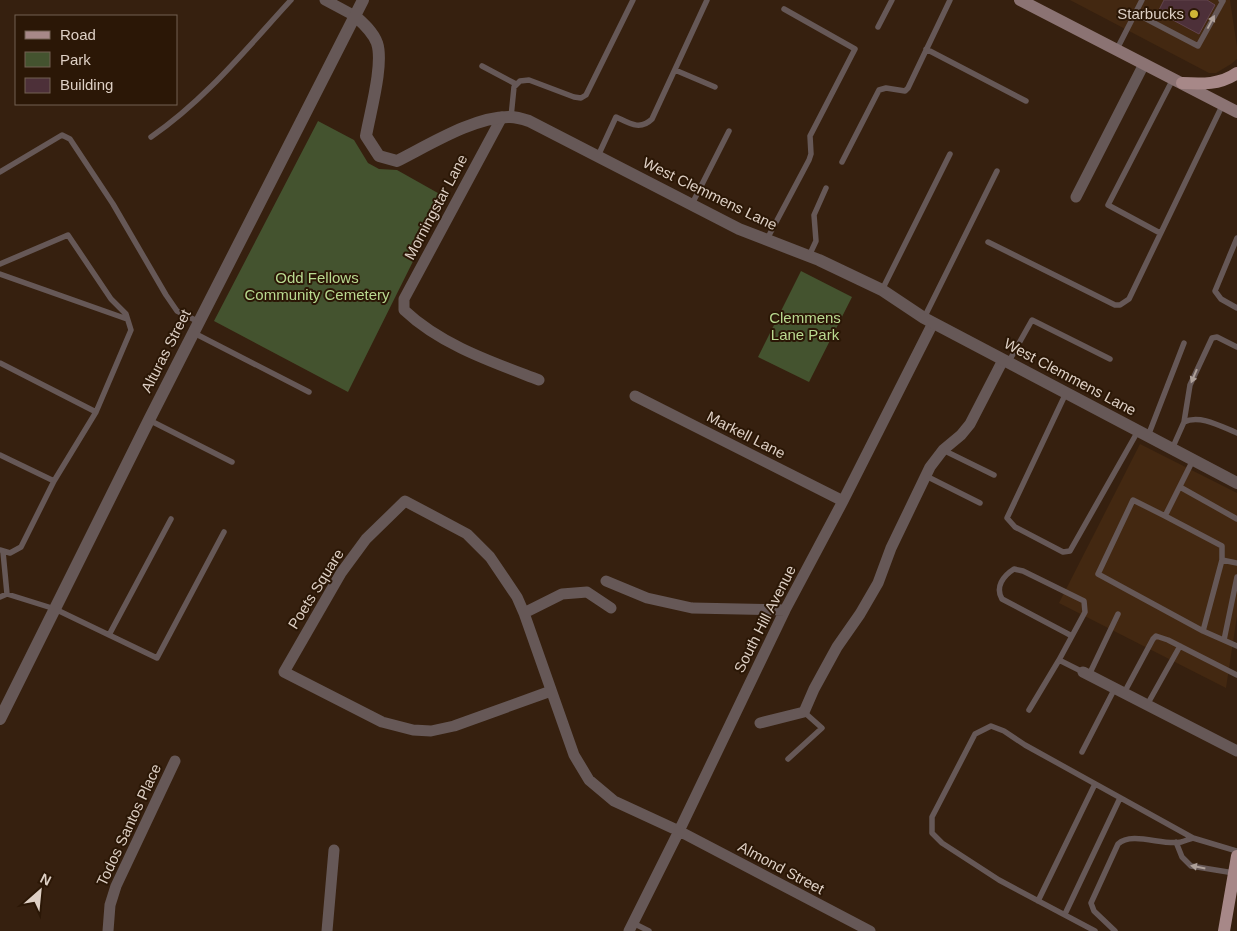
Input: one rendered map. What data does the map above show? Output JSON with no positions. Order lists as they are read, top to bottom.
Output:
{
  "streets": {
    "street": [
      "West Clemmens Lane",
      "Morningstar Lane",
      "Alturas Street",
      "Markell Lane",
      "Poets Square",
      "South Hill Avenue",
      "Todos Santos Place",
      "Almond Street"
    ]
  },
  "crossings": [
    ["West Clemmens Lane", "Morningstar Lane"],
    ["West Clemmens Lane", "Alturas Street"],
    ["West Clemmens Lane", "South Hill Avenue"],
    ["Markell Lane", "South Hill Avenue"],
    ["Poets Square", "South Hill Avenue"],
    ["Poets Square", "Almond Street"],
    ["South Hill Avenue", "Almond Street"]
  ],
  "parks": ["Odd Fellows Community Cemetery", "Clemmens Lane Park"],
  "places": ["Starbucks"],
  "legend": ["Road", "Park", "Building"],
  "north": "top right"
}
